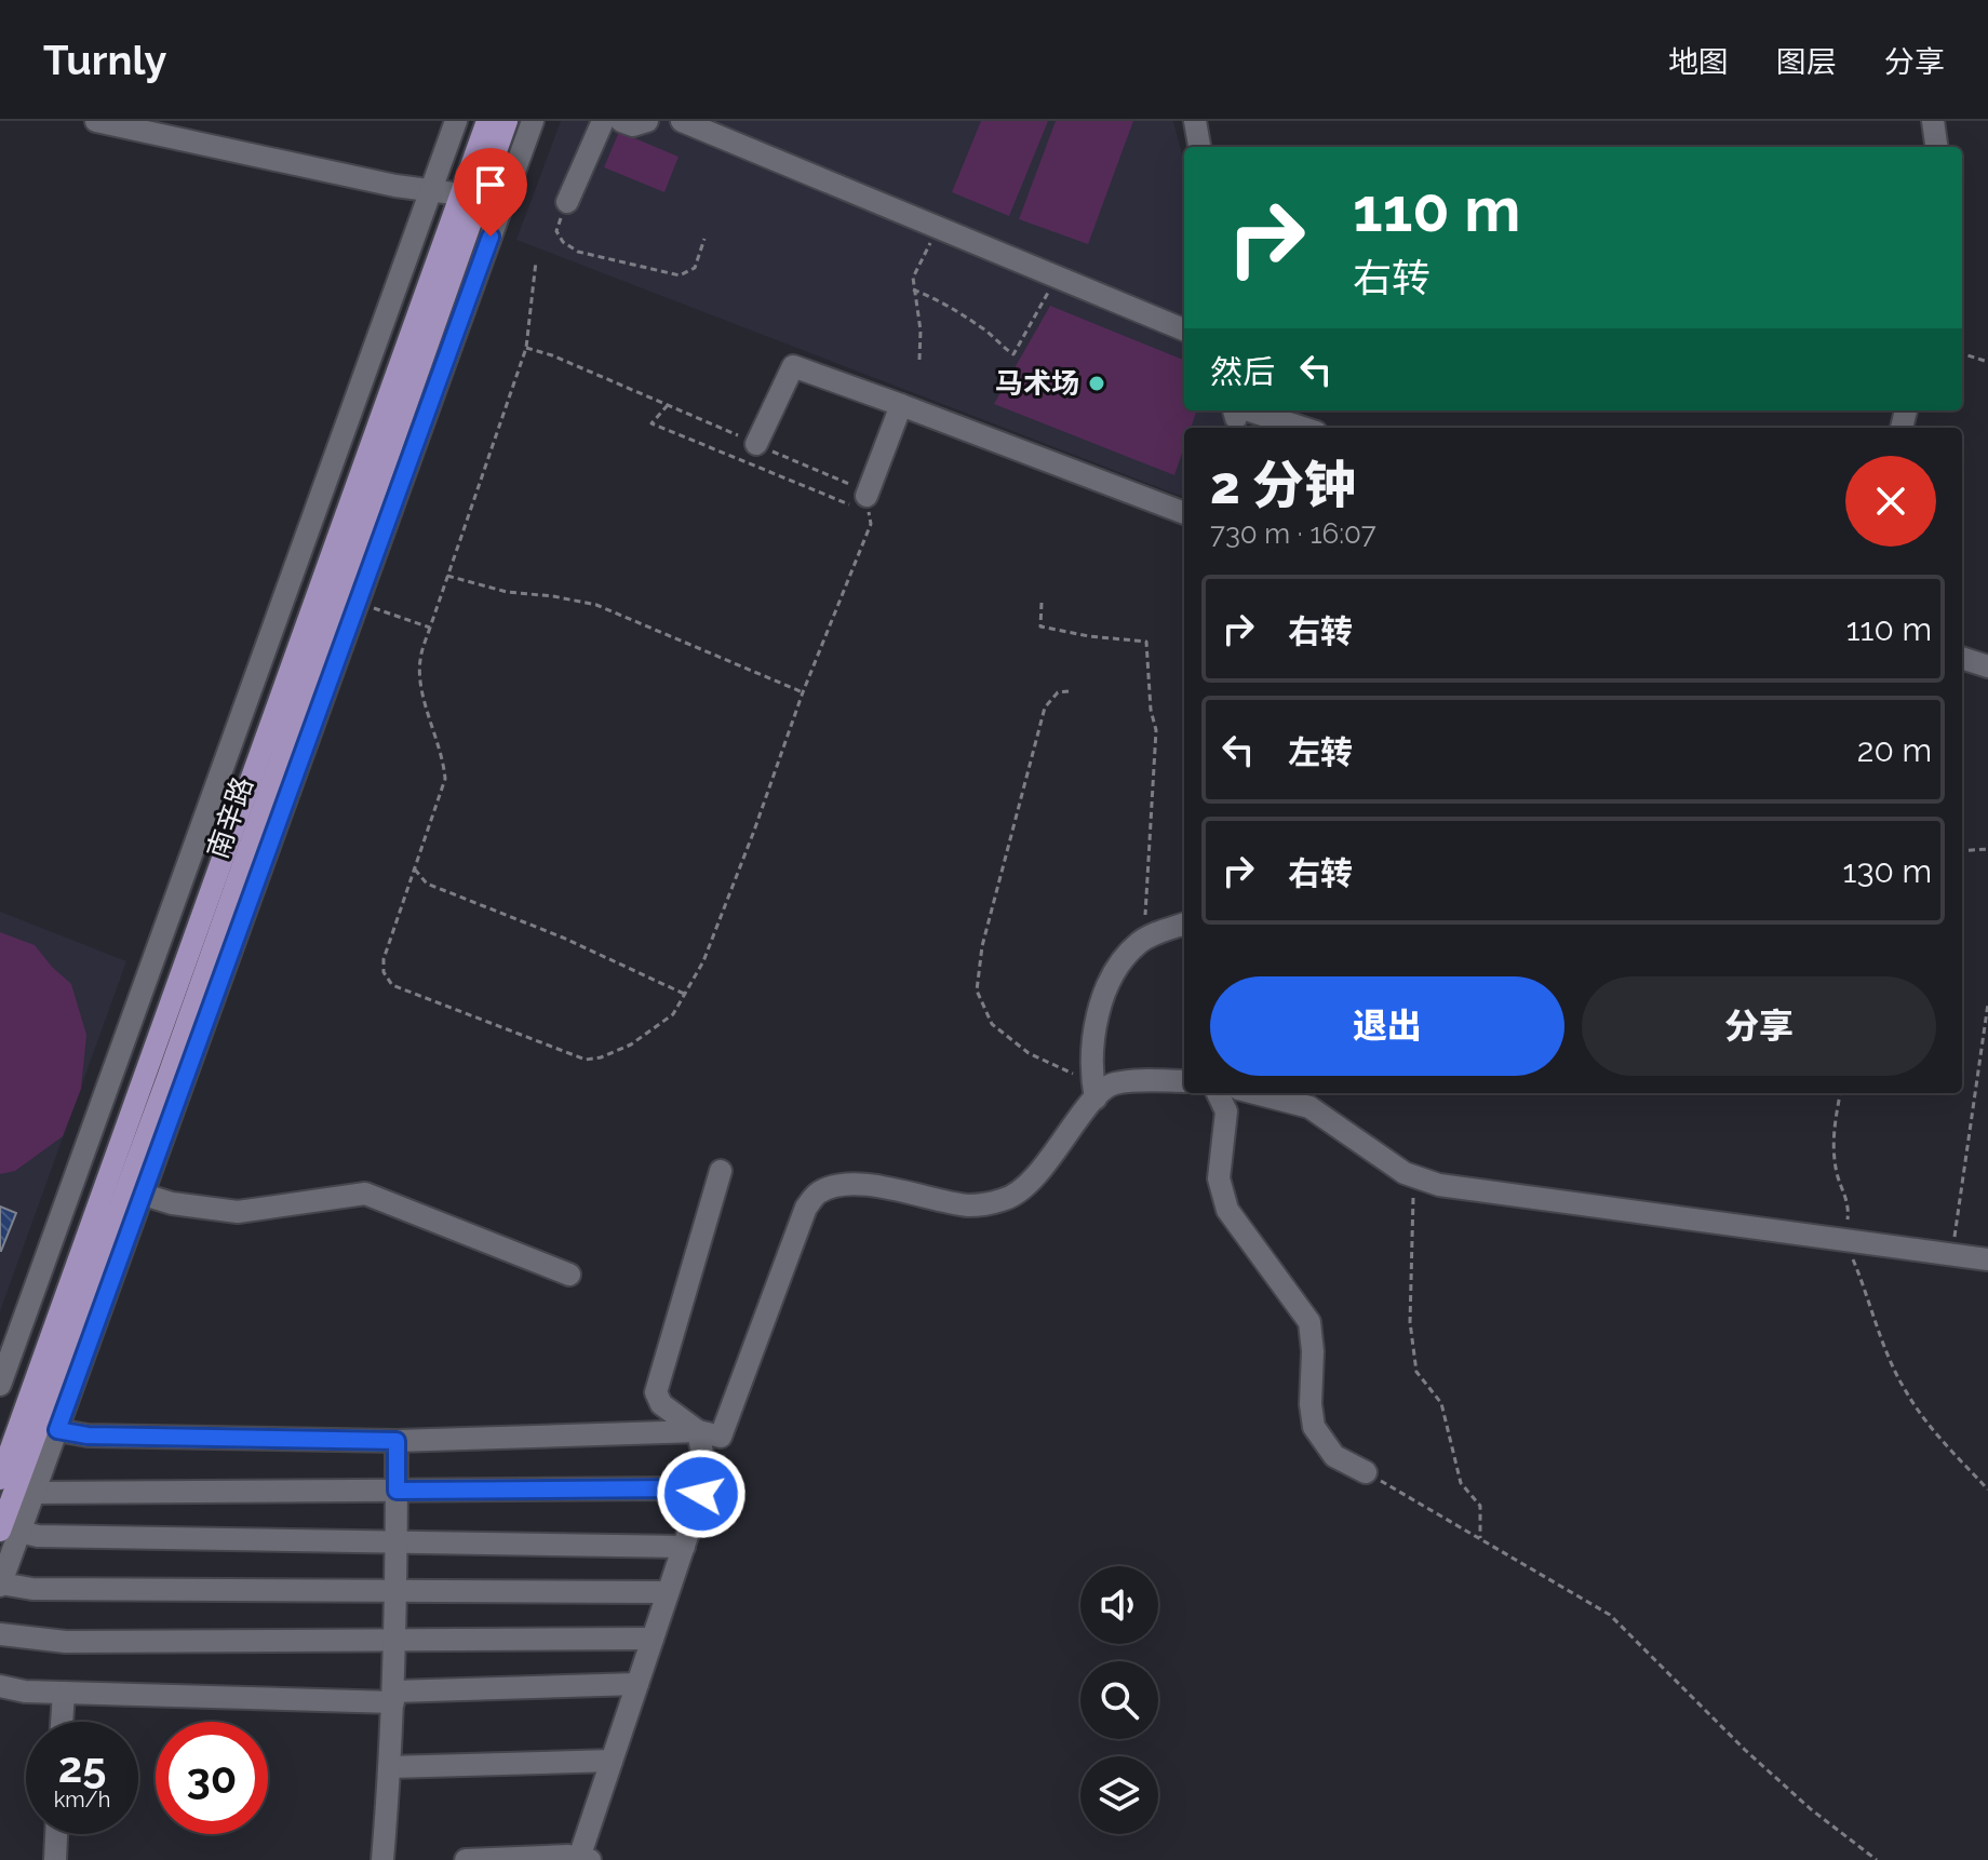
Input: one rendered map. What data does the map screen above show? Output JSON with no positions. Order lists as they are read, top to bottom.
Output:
{
  "streets": {
    "main road": ["南辛路"]
  },
  "places": ["马术场"],
  "page": {
    "header": "Turnly",
    "nav": ["地图", "图层", "分享"],
    "turn": ["110 m", "右转"],
    "then": "然后",
    "heading": ["2 分钟", "730 m · 16:07"],
    "list": [
      {
        "name": "右转",
        "value": "110 m"
      },
      {
        "name": "左转",
        "value": "20 m"
      },
      {
        "name": "右转",
        "value": "130 m"
      }
    ],
    "buttons": ["退出", "分享"],
    "speed": "25 km/h",
    "limit": "30"
  }
}
